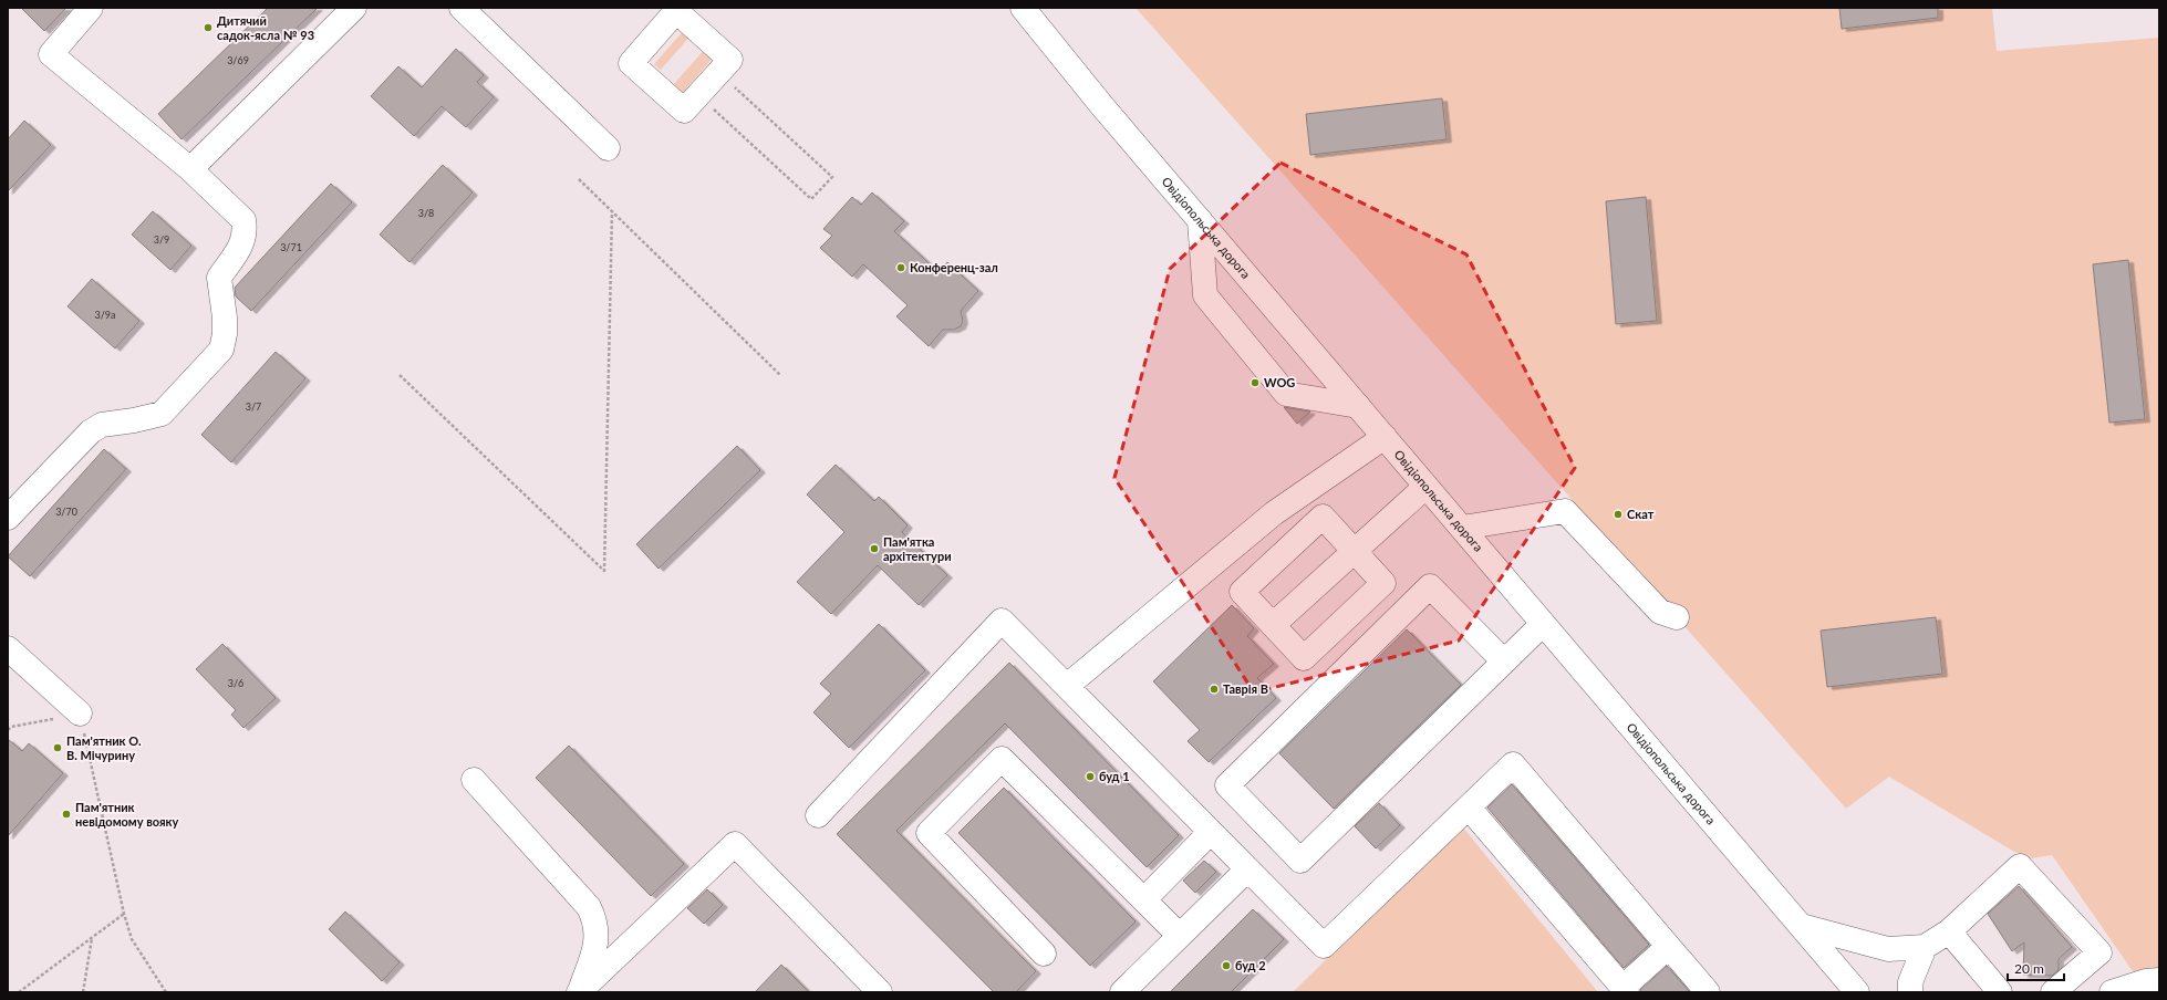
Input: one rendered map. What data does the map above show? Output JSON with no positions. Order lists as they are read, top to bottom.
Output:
{
  "streets": {
    "main road": ["Овідіопольська дорога"]
  },
  "places": [
    "Дитячий садок-ясла № 93",
    "Конференц-зал",
    "WOG",
    "Скат",
    "Пам'ятка архітектури",
    "Таврія В",
    "Пам'ятник О. В. Мічурину",
    "буд 1",
    "Пам'ятник невідомому вояку",
    "буд 2"
  ],
  "house_numbers": [
    "3/69",
    "3/8",
    "3/9",
    "3/71",
    "3/9а",
    "3/7",
    "3/70",
    "3/6"
  ],
  "scale_bar": "20 m"
}
